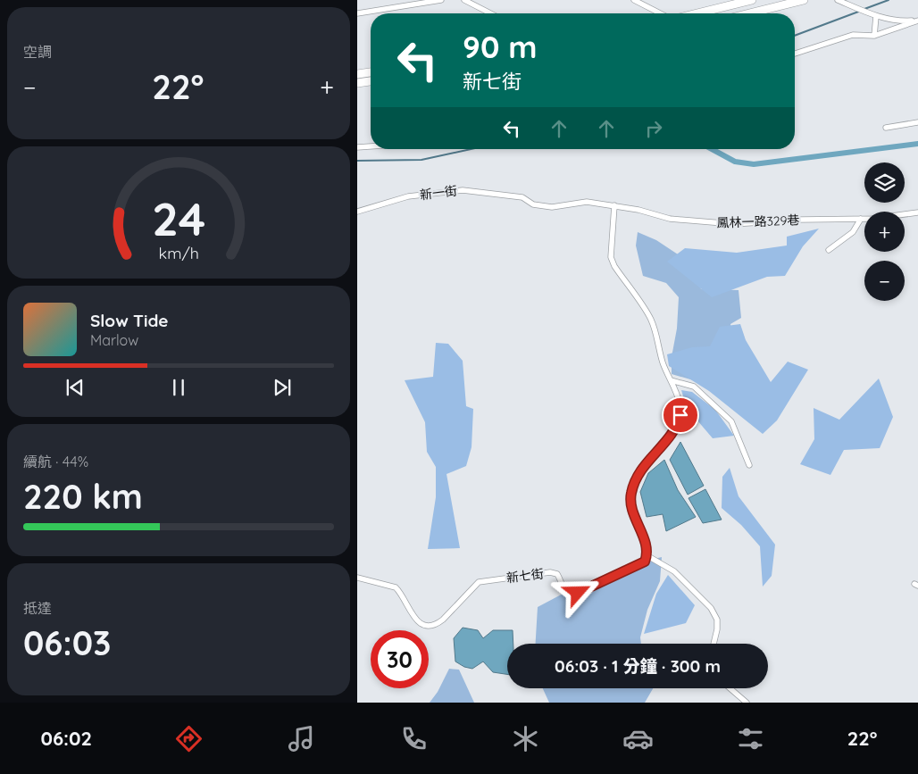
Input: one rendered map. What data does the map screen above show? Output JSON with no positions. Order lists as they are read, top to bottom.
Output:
{
  "streets": {
    "street": ["新一街", "鳳林一路329巷", "新七街"]
  },
  "crossings": [
    ["新一街", "鳳林一路329巷"]
  ],
  "page": {
    "tile": [
      "空調",
      ["續航 · 44%", "220 km"],
      ["抵達", "06:03"]
    ],
    "turn": ["90 m", "新七街"],
    "heat": ["−", "22°", "+"],
    "map_buttons": ["+", "−"],
    "song": ["Slow Tide", "Marlow"],
    "limit": "30",
    "trip": "06:03 · 1 分鐘 · 300 m",
    "tabs": ["06:02", "22°"],
    "gauge": ["24", "km/h"]
  }
}
